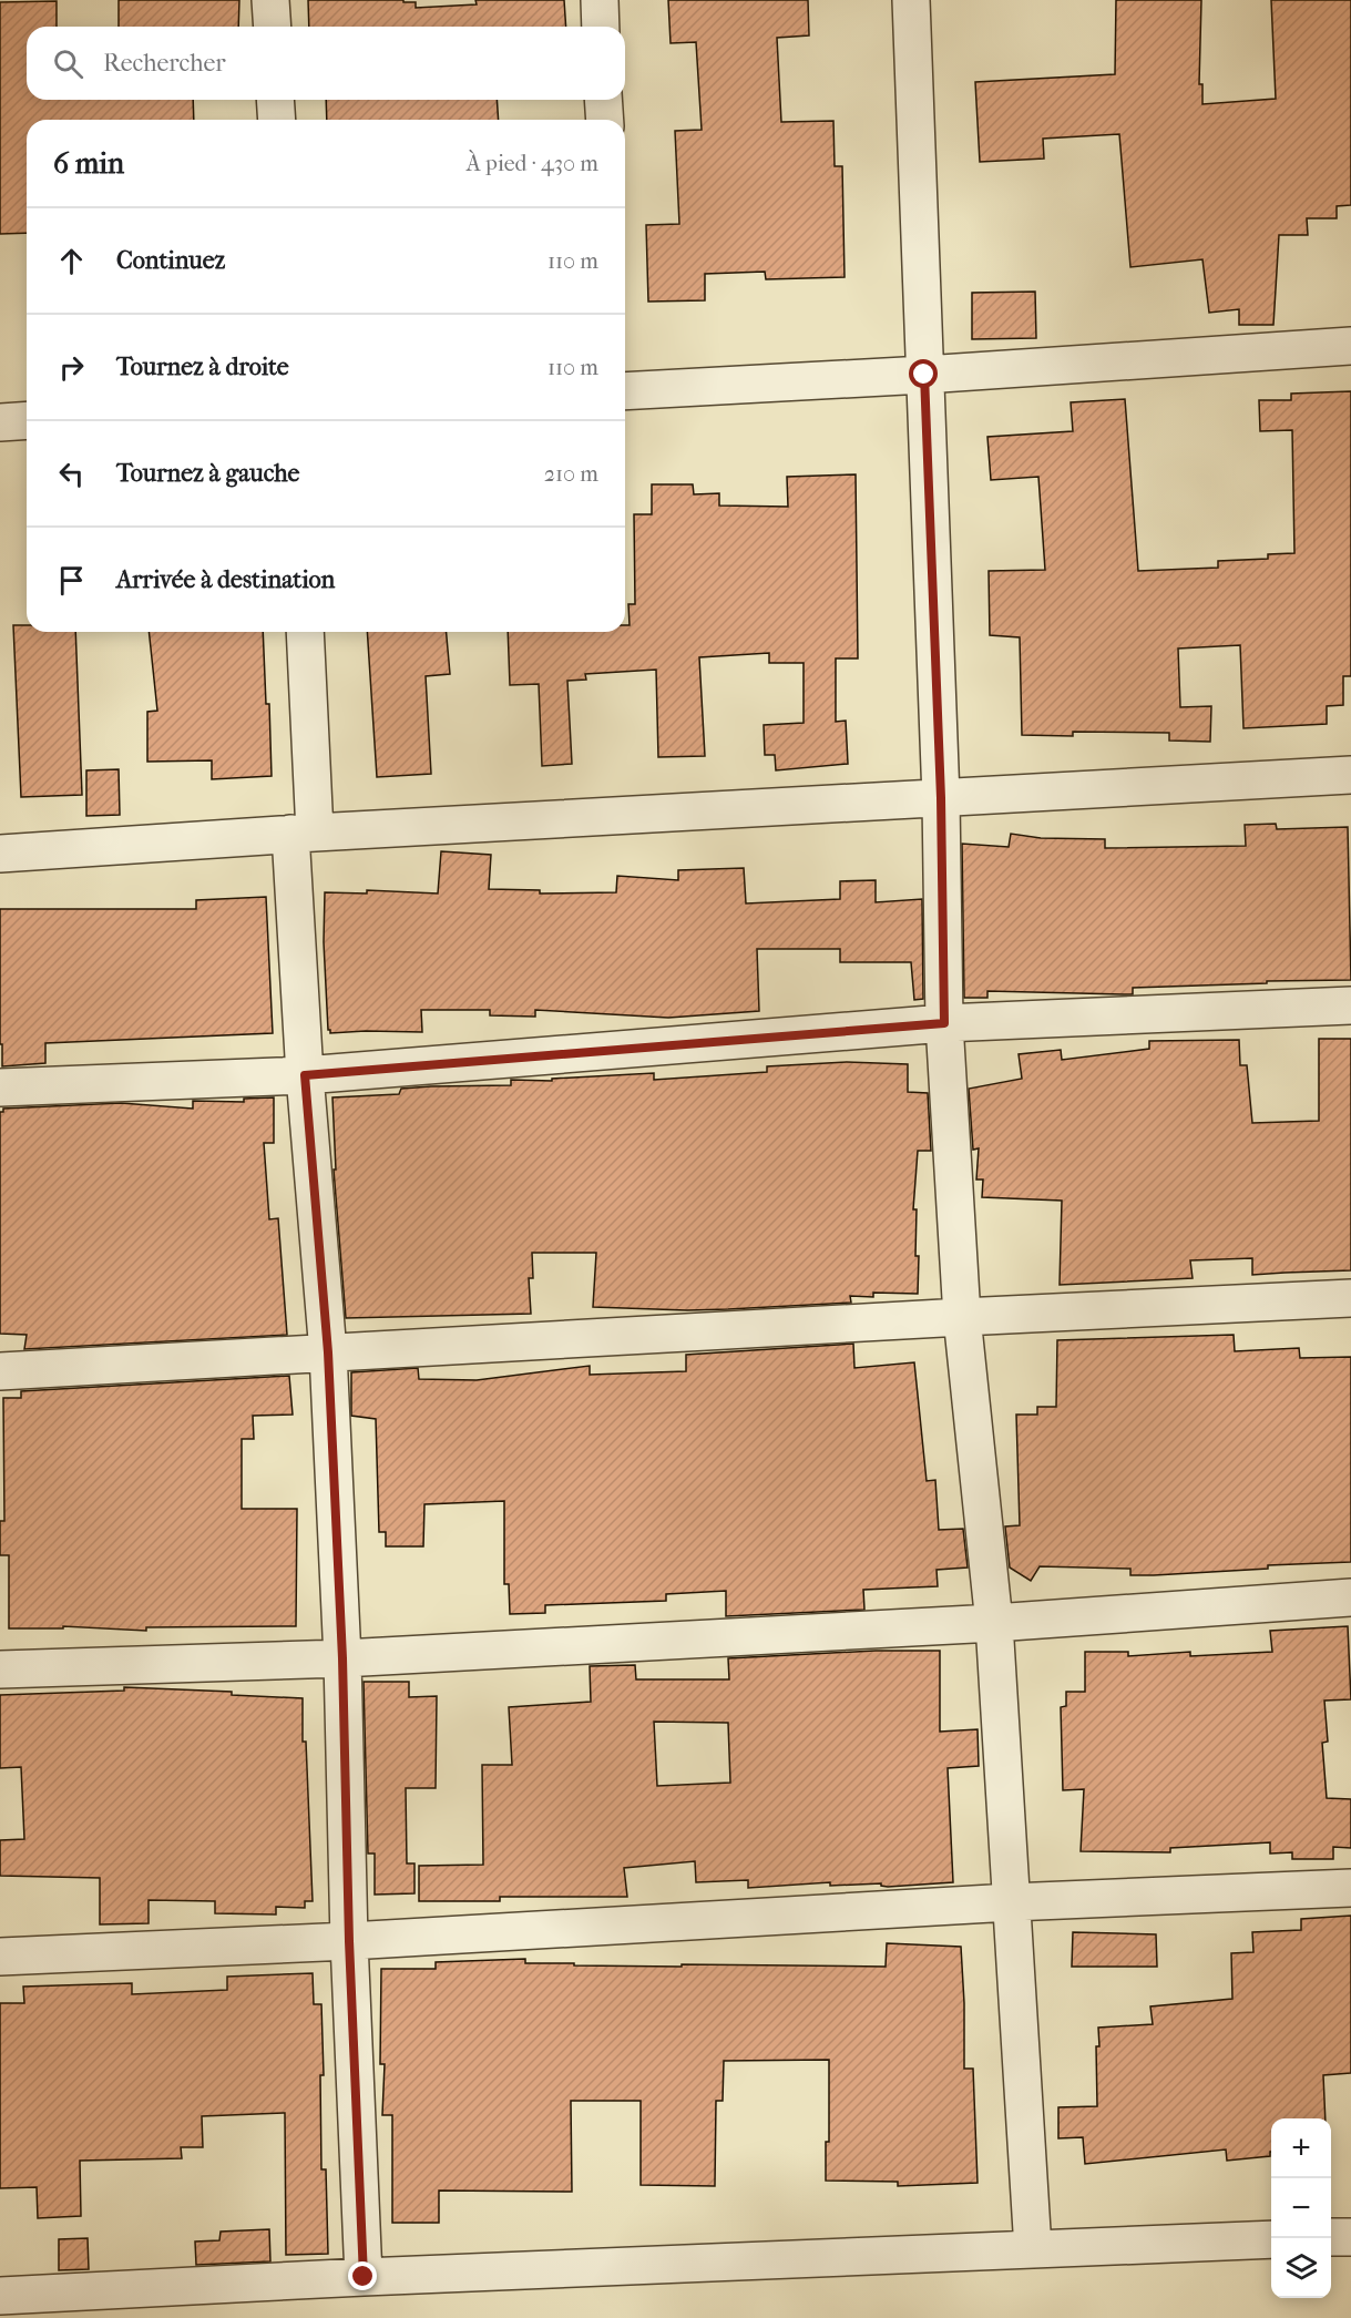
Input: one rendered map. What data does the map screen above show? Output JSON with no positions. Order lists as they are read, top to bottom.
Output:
{
  "page": {
    "search": "Rechercher",
    "heading": ["6 min", "À pied · 430 m"],
    "list": [
      ["Continuez", "110 m"],
      ["Tournez à droite", "110 m"],
      ["Tournez à gauche", "210 m"],
      "Arrivée à destination"
    ],
    "map_buttons": ["+", "−"]
  }
}
